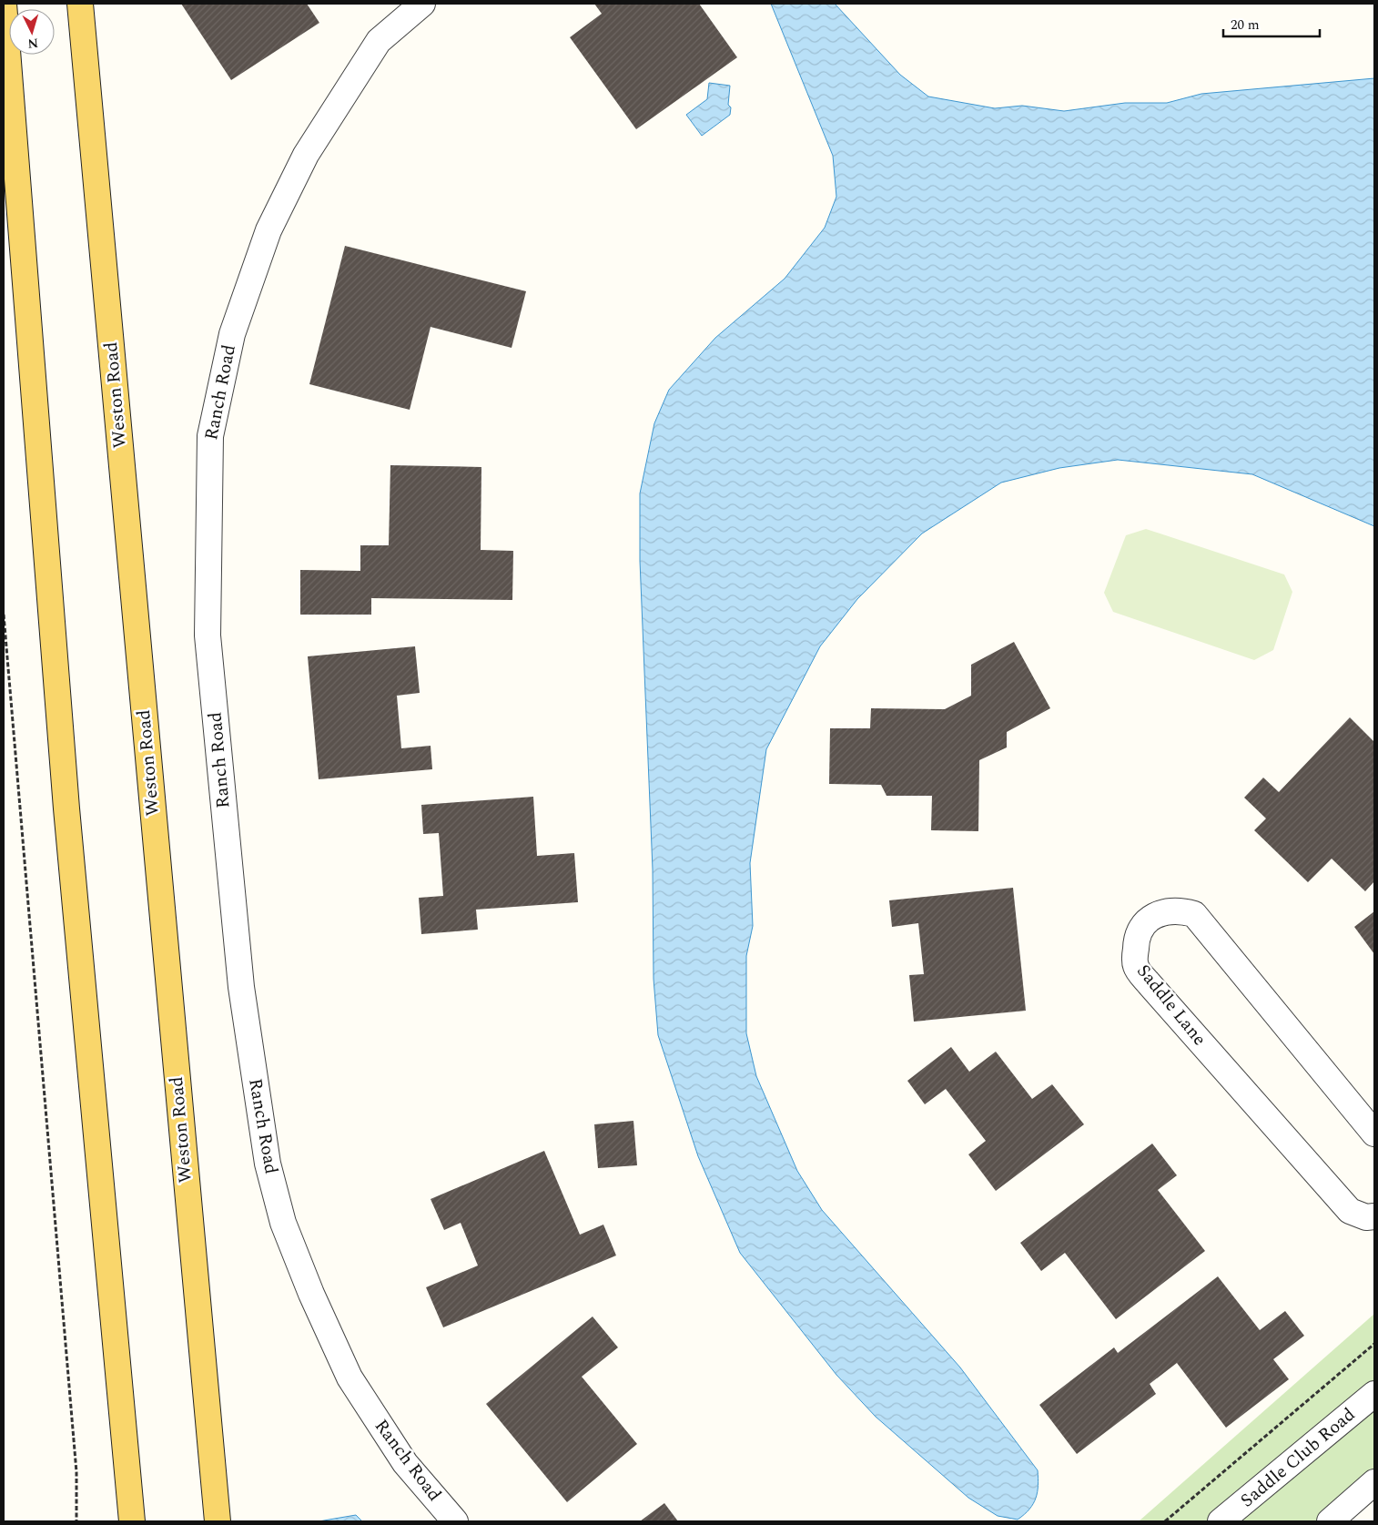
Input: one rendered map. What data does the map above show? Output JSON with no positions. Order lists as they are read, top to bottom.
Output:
{
  "streets": {
    "main road": ["Weston Road"],
    "street": ["Ranch Road", "Saddle Lane", "Saddle Club Road"]
  },
  "scale_bar": "20 m",
  "north": "bottom"
}
